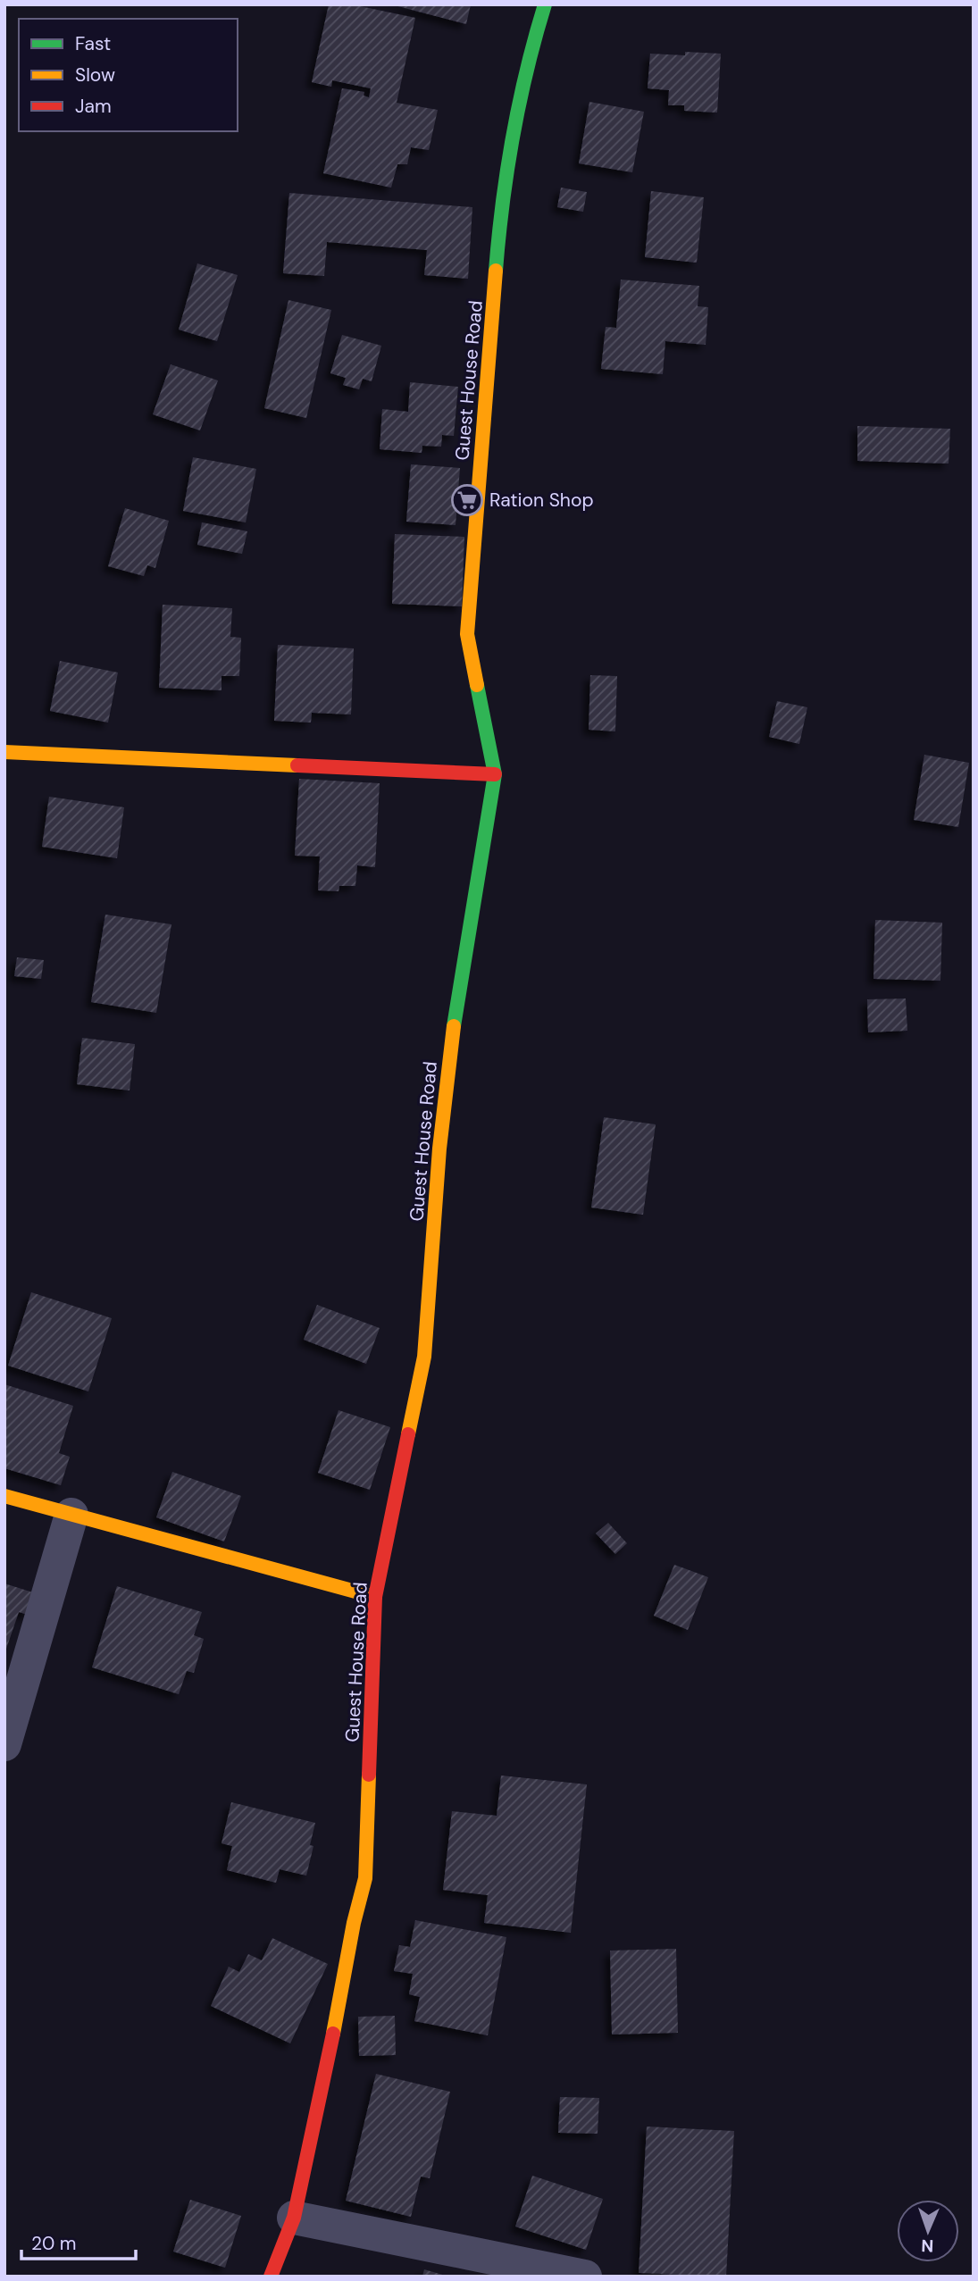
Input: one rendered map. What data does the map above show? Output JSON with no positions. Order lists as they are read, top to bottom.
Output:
{
  "streets": {
    "main road": ["Guest House Road"]
  },
  "places": {
    "supermarket": ["Ration Shop"]
  },
  "legend": ["Fast", "Slow", "Jam"],
  "scale_bar": "20 m",
  "north": "bottom"
}
